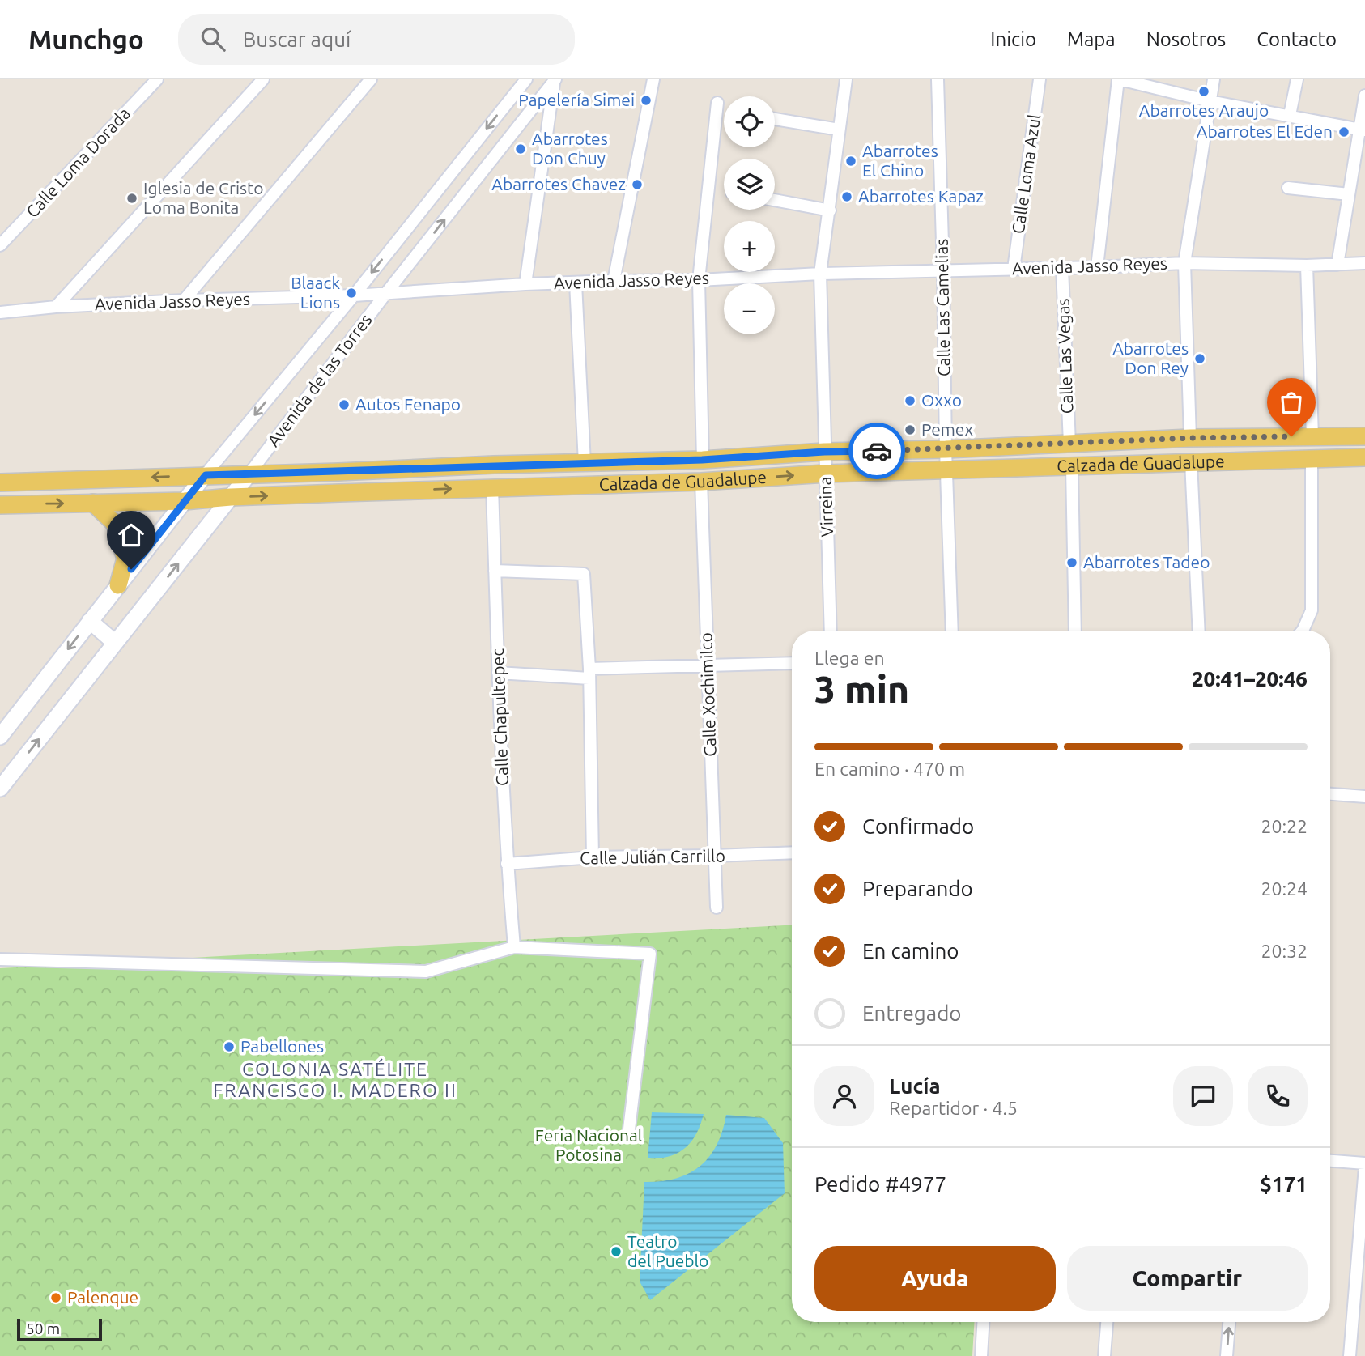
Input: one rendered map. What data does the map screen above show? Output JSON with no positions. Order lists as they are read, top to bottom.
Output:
{
  "streets": {
    "main road": ["Avenida de las Torres", "Calzada de Guadalupe"],
    "street": [
      "Calle Loma Dorada",
      "Calle Loma Azul",
      "Avenida Jasso Reyes",
      "Calle Las Camelias",
      "Calle Las Vegas",
      "Virreina",
      "Calle Xochimilco",
      "Calle Chapultepec",
      "Calle Julián Carrillo"
    ]
  },
  "crossings": [
    ["Calle Loma Azul", "Avenida Jasso Reyes"],
    ["Avenida Jasso Reyes", "Calle Las Camelias"],
    ["Avenida Jasso Reyes", "Calle Las Vegas"],
    ["Avenida Jasso Reyes", "Avenida de las Torres"],
    ["Avenida Jasso Reyes", "Virreina"],
    ["Calle Las Camelias", "Calzada de Guadalupe"],
    ["Calle Las Vegas", "Calzada de Guadalupe"],
    ["Avenida de las Torres", "Calzada de Guadalupe"],
    ["Calzada de Guadalupe", "Virreina"],
    ["Calzada de Guadalupe", "Calle Xochimilco"],
    ["Calzada de Guadalupe", "Calle Chapultepec"],
    ["Calle Xochimilco", "Calle Julián Carrillo"],
    ["Calle Chapultepec", "Calle Julián Carrillo"]
  ],
  "districts": ["COLONIA SATÉLITE FRANCISCO I. MADERO II"],
  "parks": ["Feria Nacional Potosina"],
  "places": [
    "Abarrotes Araujo",
    "Papelería Simei",
    "Abarrotes El Eden",
    "Abarrotes Don Chuy",
    "Abarrotes El Chino",
    "Abarrotes Chavez",
    "Abarrotes Kapaz",
    "Iglesia de Cristo Loma Bonita",
    "Blaack Lions",
    "Abarrotes Don Rey",
    "Oxxo",
    "Autos Fenapo",
    "Pemex",
    "Abarrotes Tadeo",
    "Pabellones",
    "Teatro del Pueblo",
    "Palenque"
  ],
  "scale_bar": "50 m",
  "page": {
    "header": "Munchgo",
    "search": "Buscar aquí",
    "nav": [
      "Inicio",
      "Mapa",
      "Nosotros",
      "Contacto"
    ],
    "map_buttons": ["+", "−"],
    "heading": ["3 min", "Llega en", "20:41–20:46"],
    "panel": [
      "Lucía",
      "Repartidor · 4.5",
      "Pedido #4977",
      "$171"
    ],
    "bar": "En camino · 470 m",
    "list": [
      ["Confirmado", "20:22"],
      ["Preparando", "20:24"],
      ["En camino", "20:32"],
      "Entregado"
    ],
    "buttons": ["Ayuda", "Compartir"],
    "scale": "50 m"
  }
}
